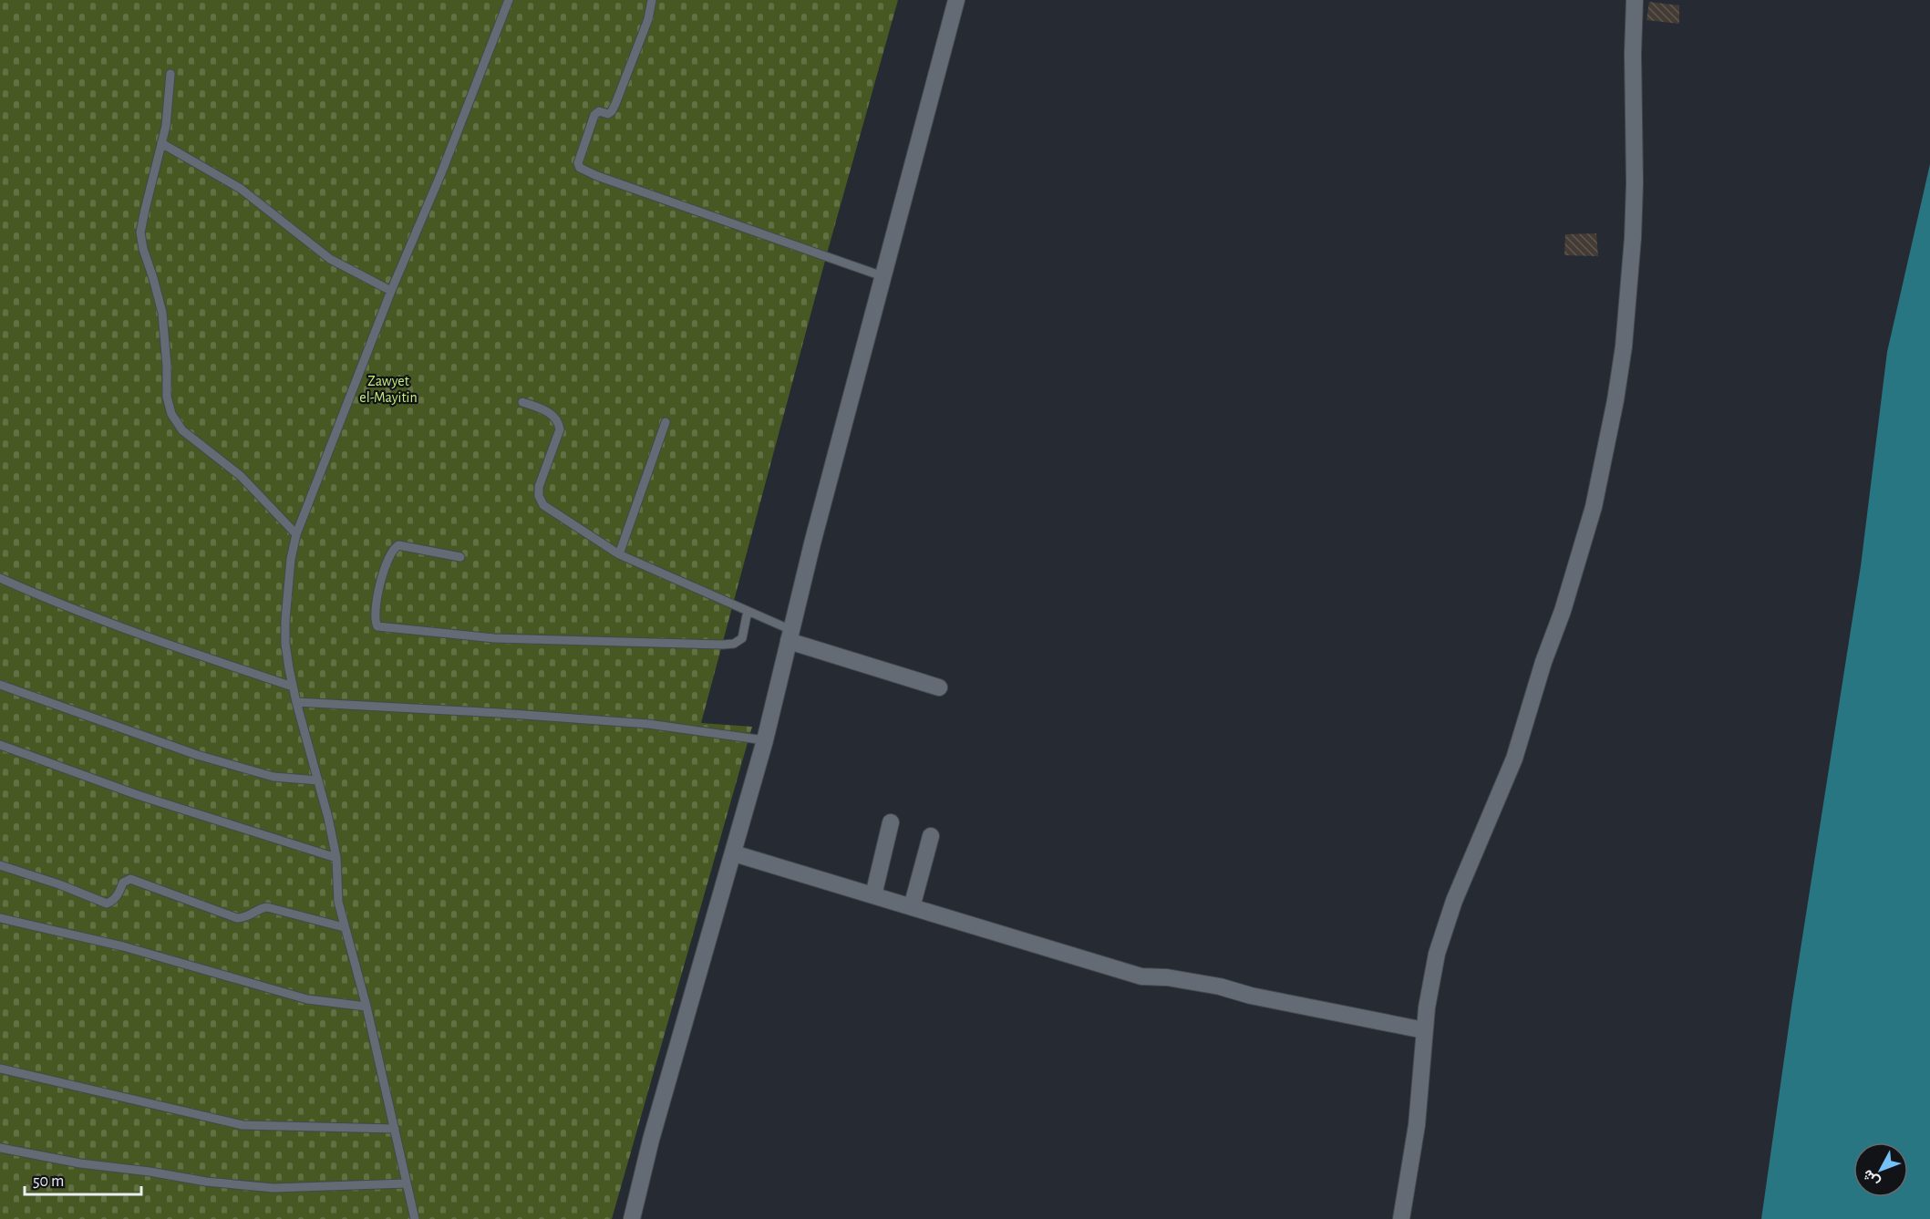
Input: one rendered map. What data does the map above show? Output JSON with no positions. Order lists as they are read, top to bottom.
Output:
{
  "parks": ["Zawyet el-Mayitin"],
  "scale_bar": "50 m",
  "north": "bottom left"
}
